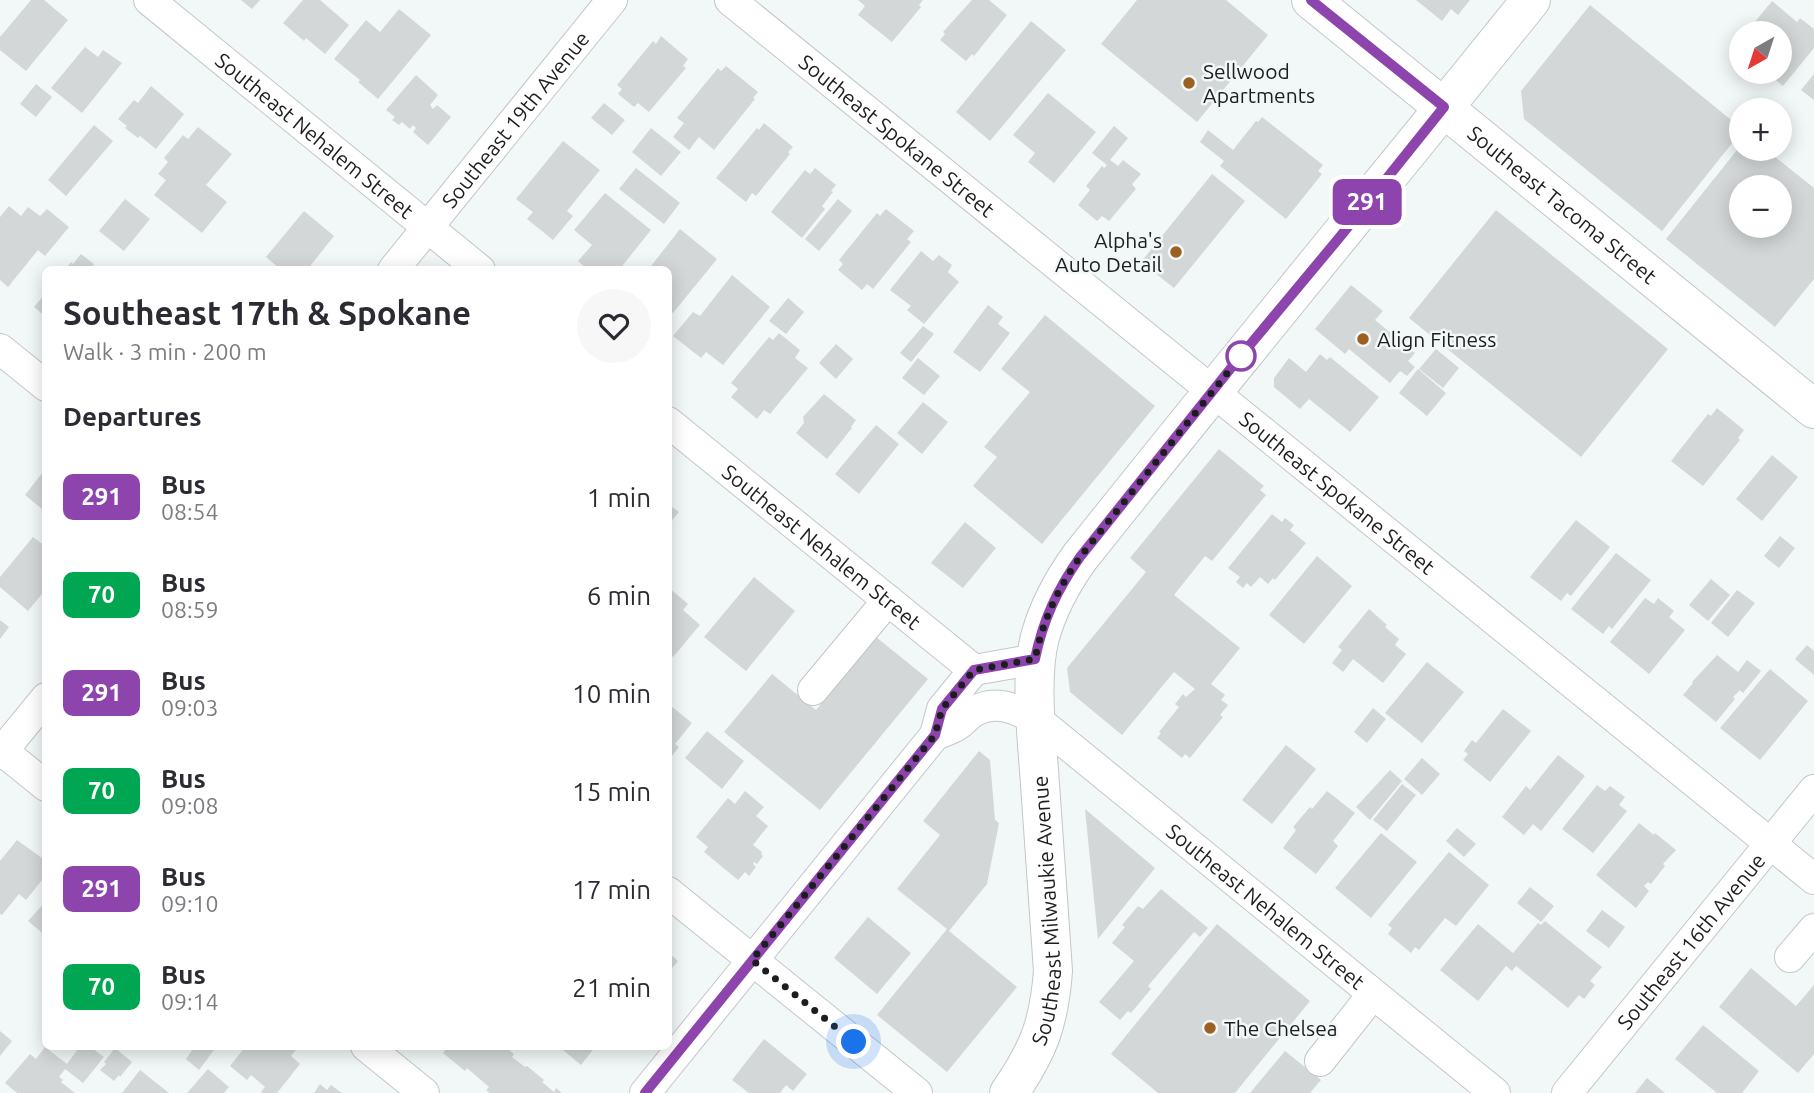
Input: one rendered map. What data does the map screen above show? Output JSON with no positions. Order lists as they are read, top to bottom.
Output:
{
  "streets": {
    "main road": ["Southeast Tacoma Street", "Southeast Milwaukie Avenue"],
    "street": [
      "Southeast 19th Avenue",
      "Southeast Nehalem Street",
      "Southeast Spokane Street",
      "Southeast 16th Avenue"
    ]
  },
  "crossings": [
    ["Southeast 19th Avenue", "Southeast Nehalem Street"],
    ["Southeast Nehalem Street", "Southeast Milwaukie Avenue"],
    ["Southeast Spokane Street", "Southeast Milwaukie Avenue"],
    ["Southeast Spokane Street", "Southeast 16th Avenue"],
    ["Southeast Tacoma Street", "Southeast Milwaukie Avenue"]
  ],
  "places": [
    "Sellwood Apartments",
    "Alpha's Auto Detail",
    "Align Fitness",
    "The Chelsea"
  ],
  "lines": ["bus line 291"],
  "north": "bottom left",
  "page": {
    "on_map": "291",
    "map_buttons": ["+", "−"],
    "heading": [
      ["Southeast 17th & Spokane", "Walk · 3 min · 200 m"],
      "Departures"
    ],
    "list": [
      {
        "mark": "291",
        "name": "Bus",
        "note": "08:54",
        "value": "1 min"
      },
      {
        "mark": "70",
        "name": "Bus",
        "note": "08:59",
        "value": "6 min"
      },
      {
        "mark": "291",
        "name": "Bus",
        "note": "09:03",
        "value": "10 min"
      },
      {
        "mark": "70",
        "name": "Bus",
        "note": "09:08",
        "value": "15 min"
      },
      {
        "mark": "291",
        "name": "Bus",
        "note": "09:10",
        "value": "17 min"
      },
      {
        "mark": "70",
        "name": "Bus",
        "note": "09:14",
        "value": "21 min"
      }
    ]
  }
}
